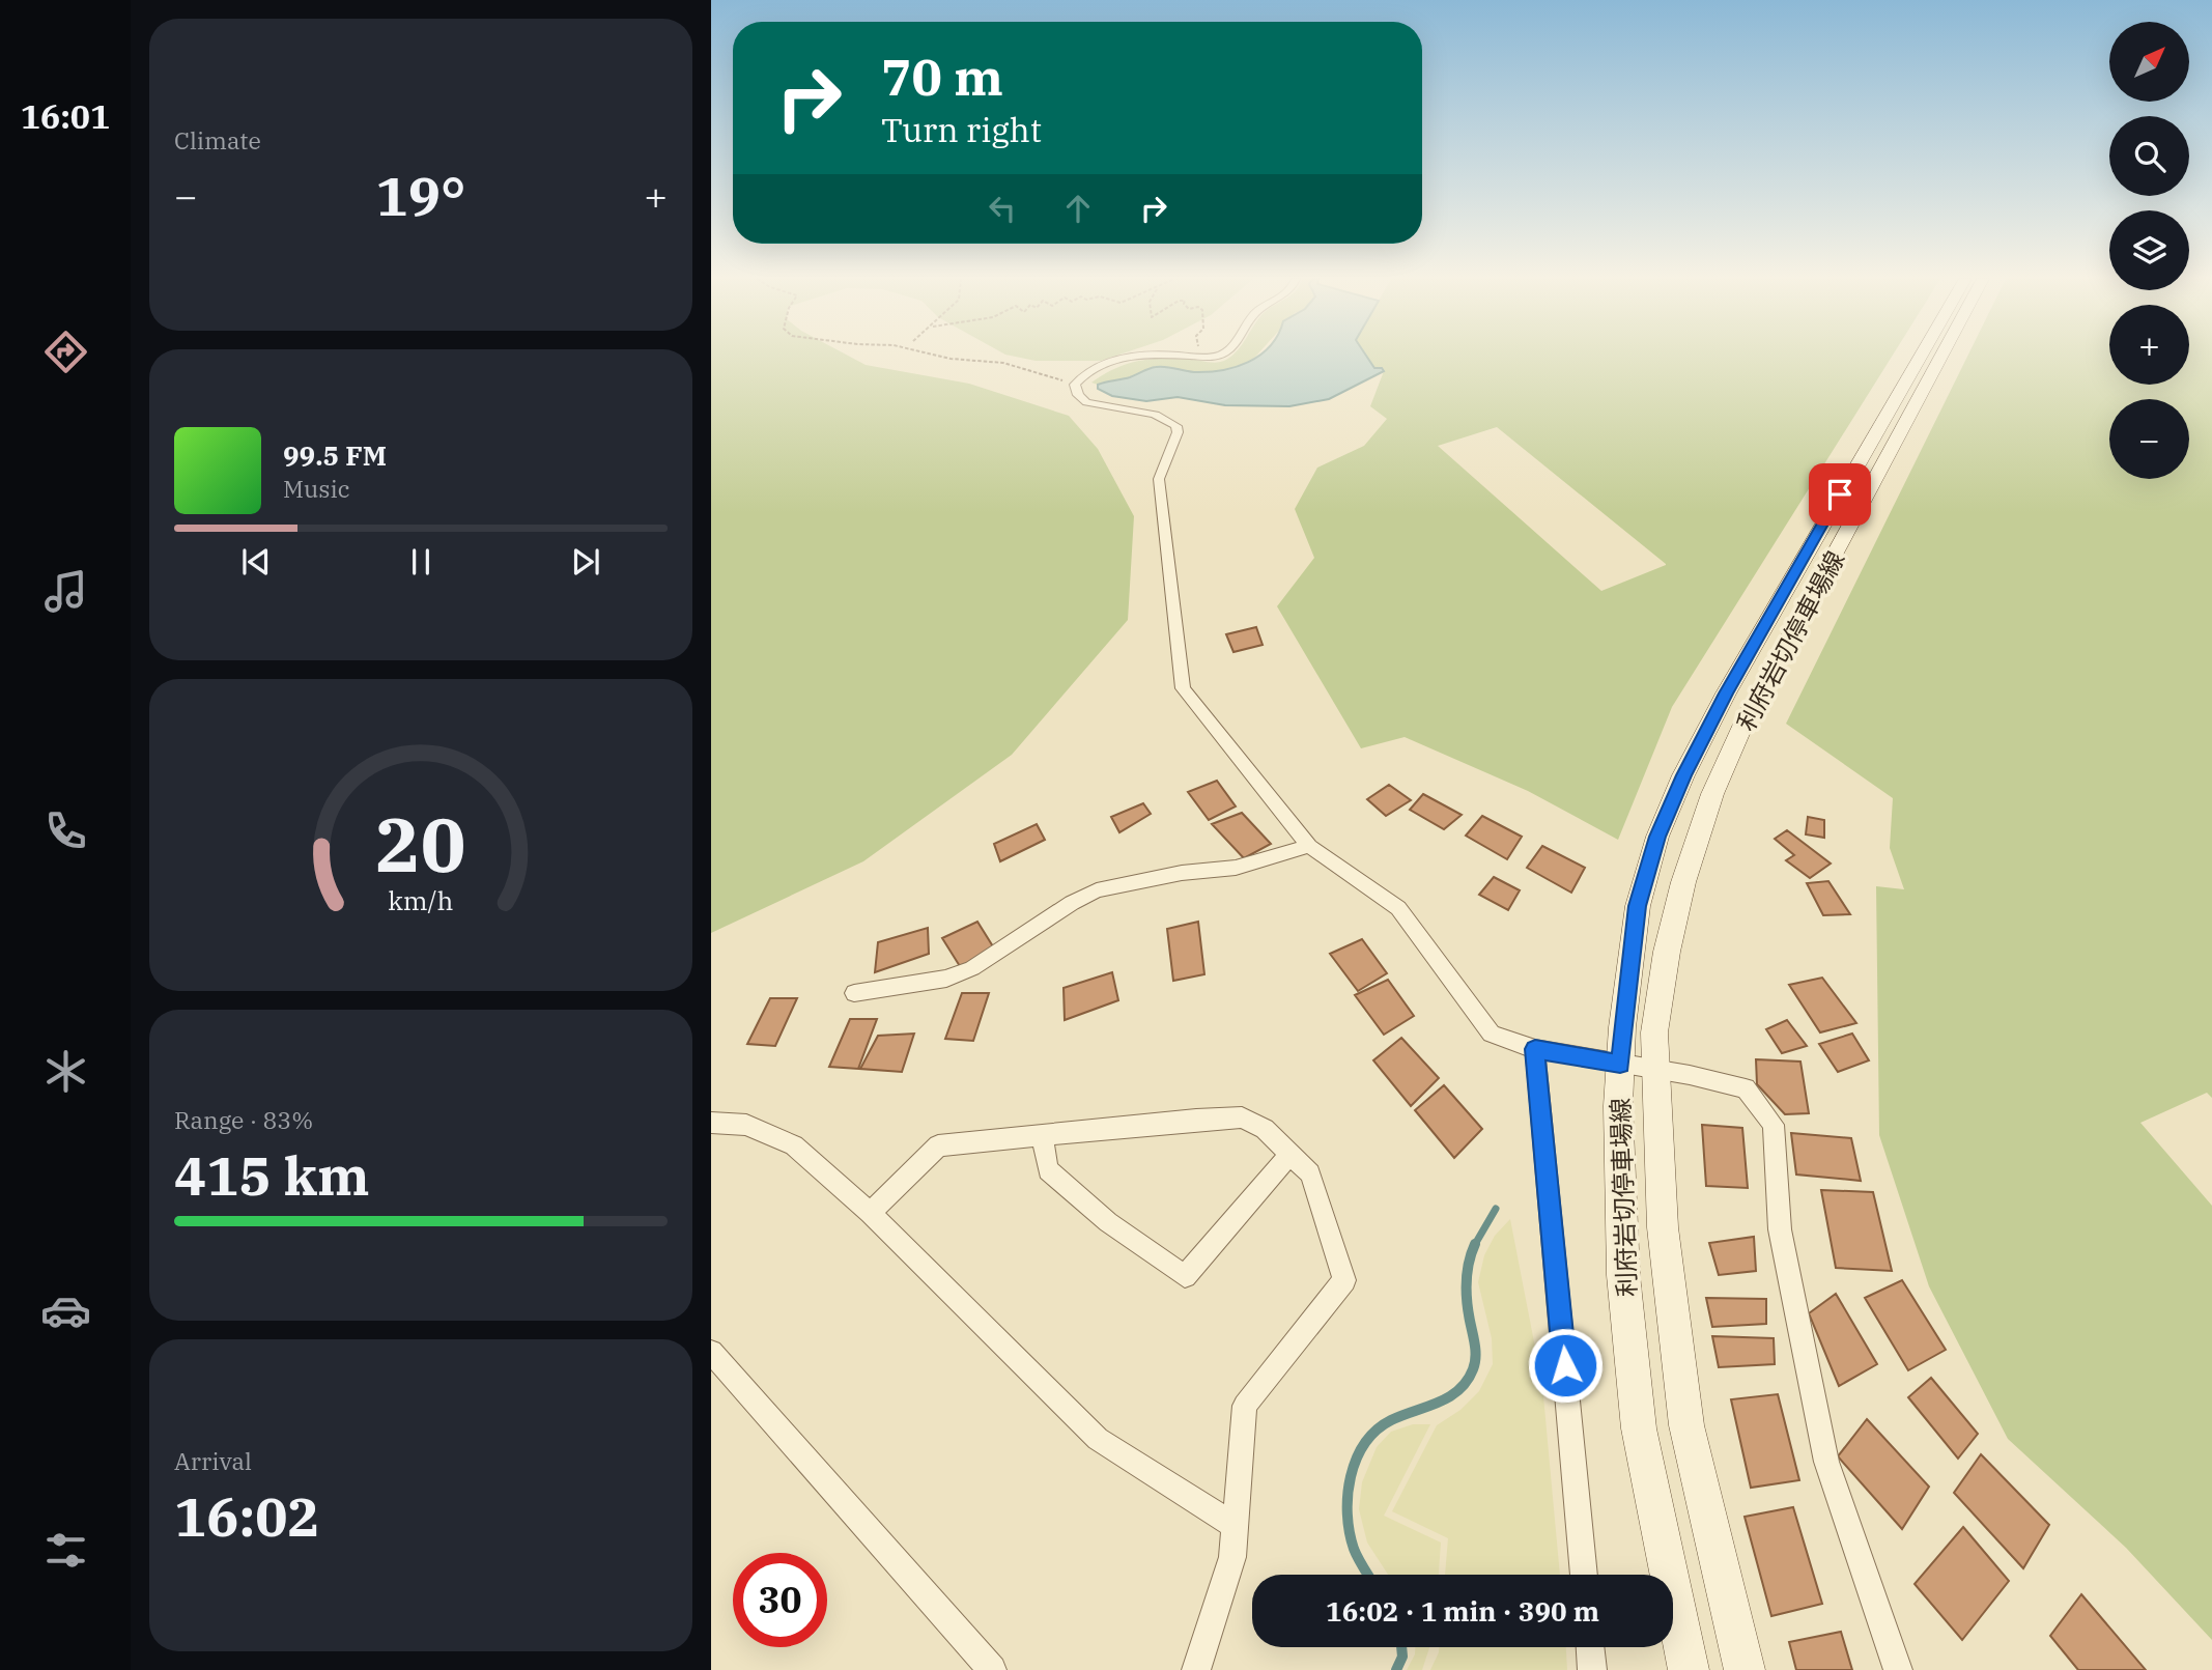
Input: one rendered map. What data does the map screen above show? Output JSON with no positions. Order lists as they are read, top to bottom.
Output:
{
  "streets": {
    "main road": ["利府岩切停車場線"]
  },
  "north": "top right",
  "page": {
    "tabs": "16:01",
    "tile": [
      "Climate",
      ["Range · 83%", "415 km"],
      ["Arrival", "16:02"]
    ],
    "map_buttons": ["+", "−"],
    "turn": ["70 m", "Turn right"],
    "heat": ["−", "19°", "+"],
    "song": ["99.5 FM", "Music"],
    "limit": "30",
    "trip": "16:02 · 1 min · 390 m",
    "gauge": ["20", "km/h"]
  }
}
